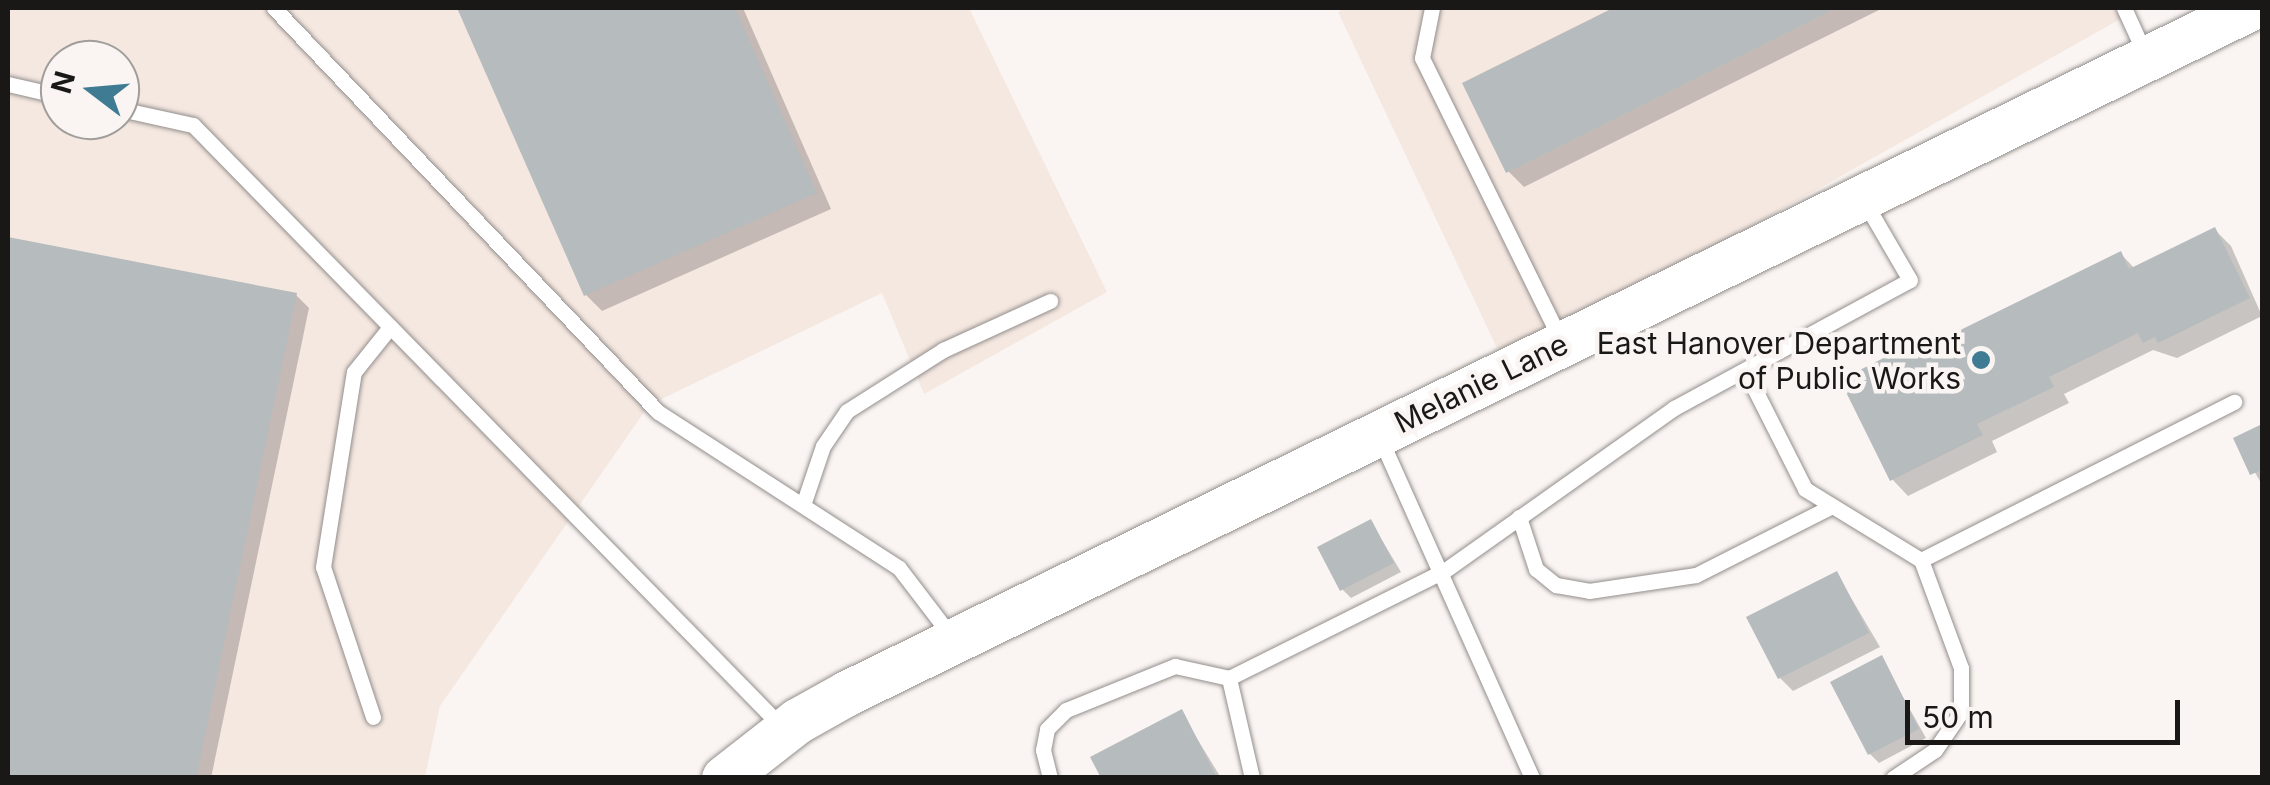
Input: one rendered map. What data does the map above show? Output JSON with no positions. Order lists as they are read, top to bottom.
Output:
{
  "streets": {
    "street": ["Melanie Lane"]
  },
  "places": ["East Hanover Department of Public Works"],
  "scale_bar": "50 m",
  "north": "left"
}
